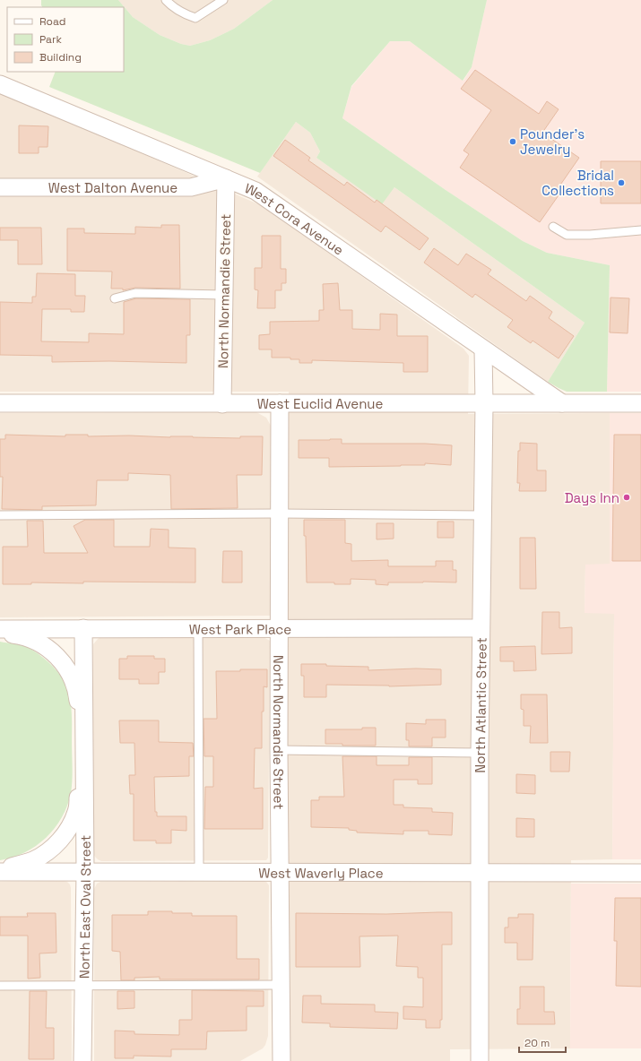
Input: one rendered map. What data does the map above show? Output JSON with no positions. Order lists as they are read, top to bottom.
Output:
{
  "streets": {
    "street": [
      "West Dalton Avenue",
      "West Cora Avenue",
      "North Normandie Street",
      "West Euclid Avenue",
      "West Park Place",
      "North Atlantic Street",
      "West Waverly Place",
      "North East Oval Street"
    ]
  },
  "crossings": [
    ["West Dalton Avenue", "West Cora Avenue"],
    ["West Dalton Avenue", "North Normandie Street"],
    ["West Cora Avenue", "North Normandie Street"],
    ["West Cora Avenue", "West Euclid Avenue"],
    ["West Cora Avenue", "North Atlantic Street"],
    ["North Normandie Street", "West Euclid Avenue"],
    ["North Normandie Street", "West Park Place"],
    ["North Normandie Street", "West Waverly Place"],
    ["West Euclid Avenue", "North Atlantic Street"],
    ["West Park Place", "North Atlantic Street"],
    ["West Park Place", "North East Oval Street"],
    ["North Atlantic Street", "West Waverly Place"],
    ["West Waverly Place", "North East Oval Street"]
  ],
  "places": ["Pounder's Jewelry", "Bridal Collections", "Days Inn"],
  "legend": ["Road", "Park", "Building"],
  "scale_bar": "20 m"
}
